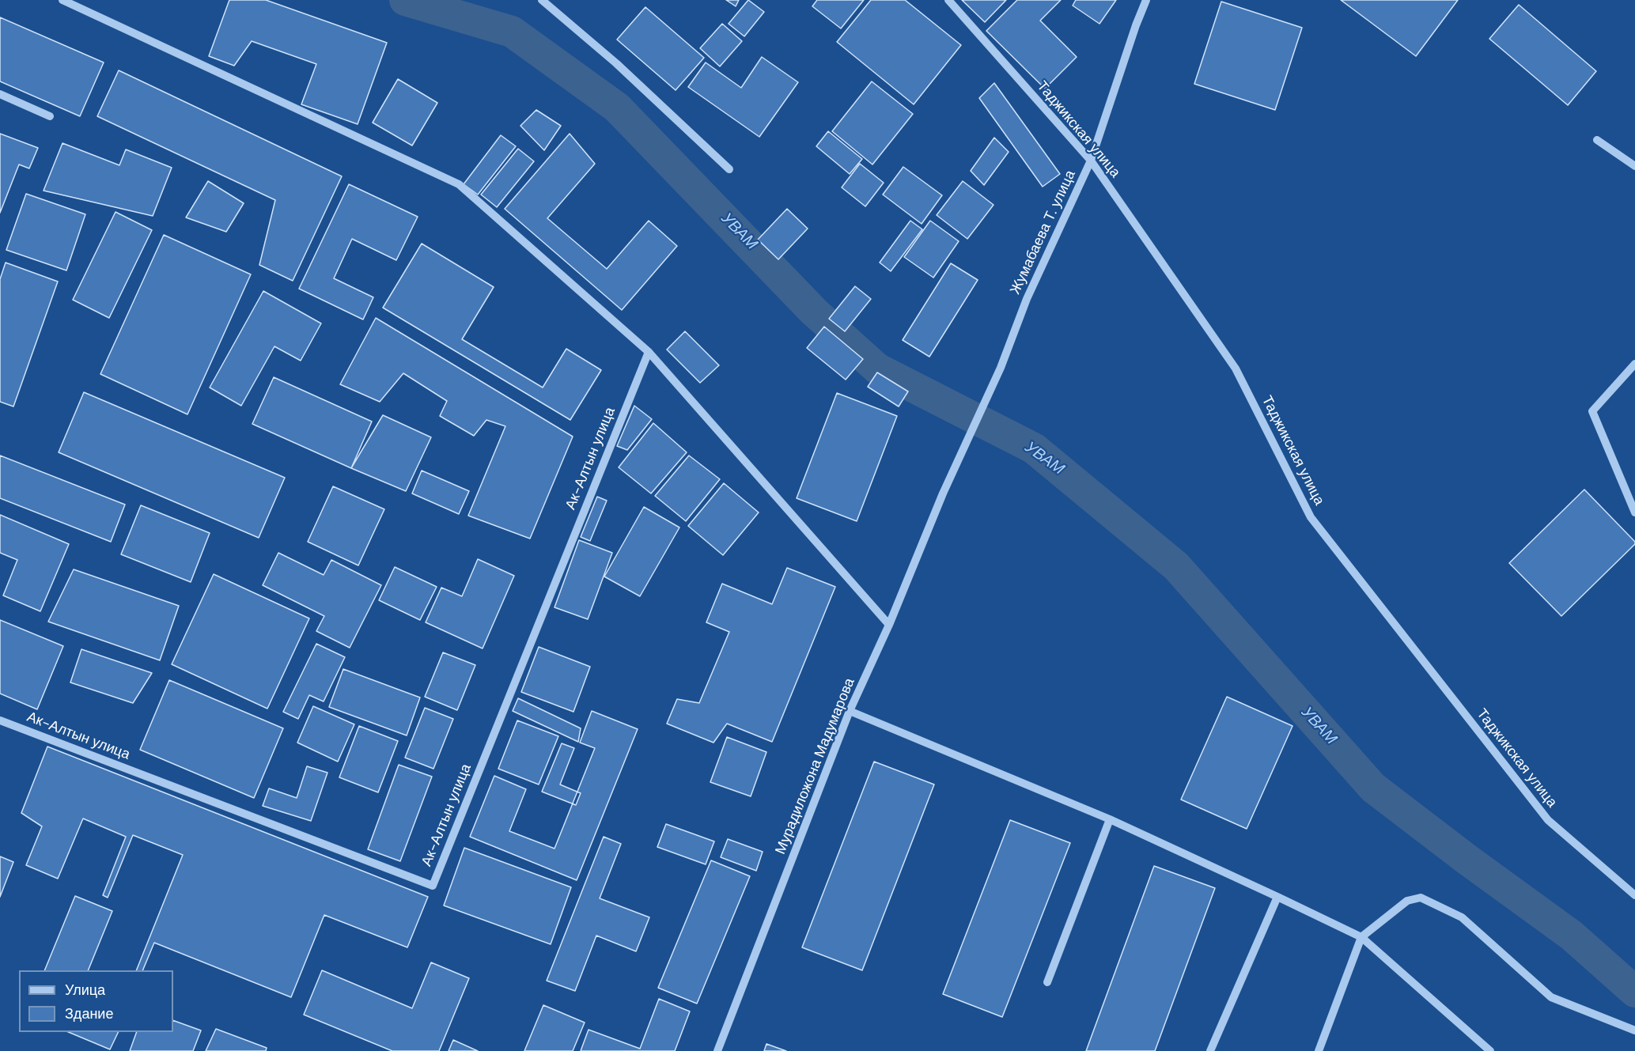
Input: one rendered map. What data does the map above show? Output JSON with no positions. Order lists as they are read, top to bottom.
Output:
{
  "streets": {
    "street": [
      "Таджикская улица",
      "Жумабаева Т. улица",
      "Ак-Алтын улица",
      "Мурадиложона Мадумарова"
    ]
  },
  "crossings": [
    ["Таджикская улица", "Жумабаева Т. улица"],
    ["Жумабаева Т. улица", "Мурадиложона Мадумарова"]
  ],
  "water": ["УВАМ"],
  "legend": ["Улица", "Здание"]
}
